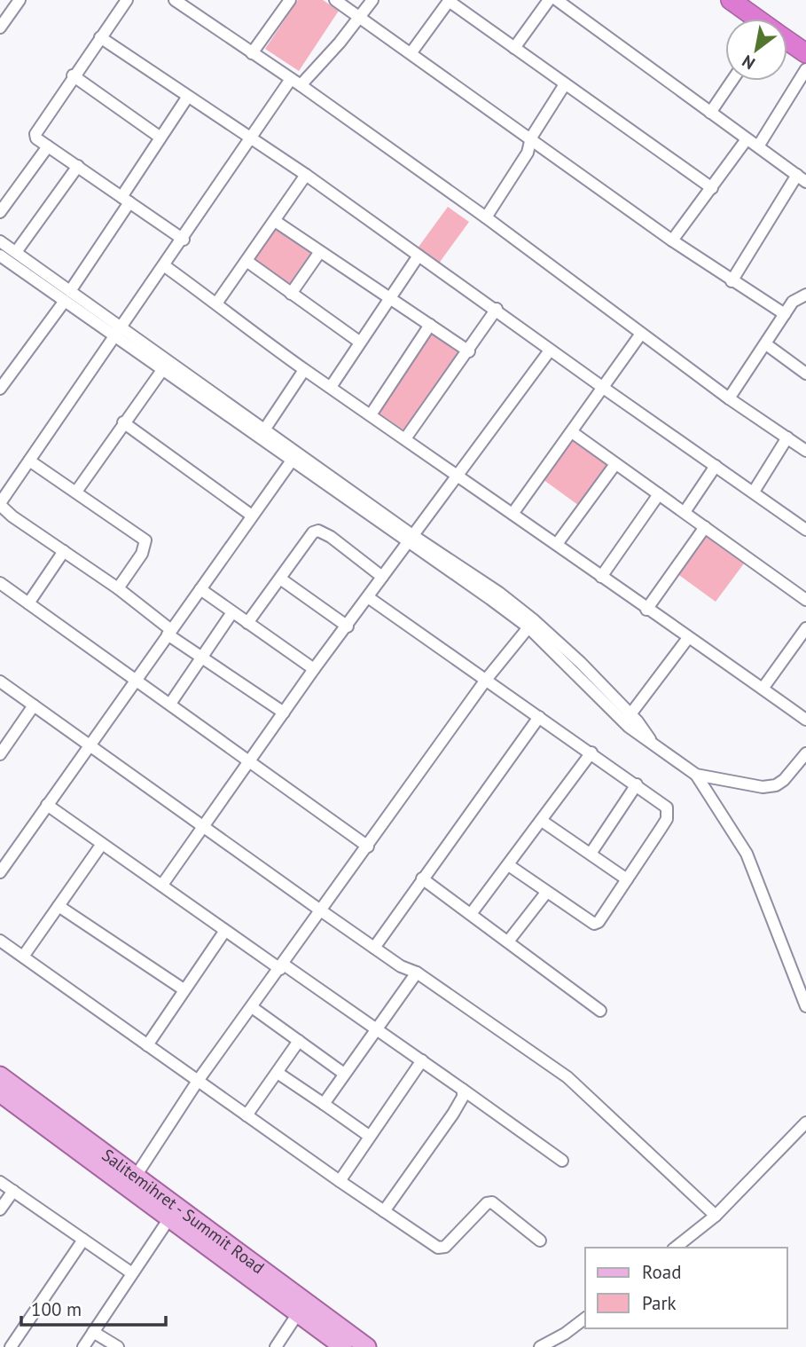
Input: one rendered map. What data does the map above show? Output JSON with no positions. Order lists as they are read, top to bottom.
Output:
{
  "streets": {
    "main road": ["Salitemihret - Summit Road"]
  },
  "legend": ["Road", "Park"],
  "scale_bar": "100 m",
  "north": "bottom left"
}
